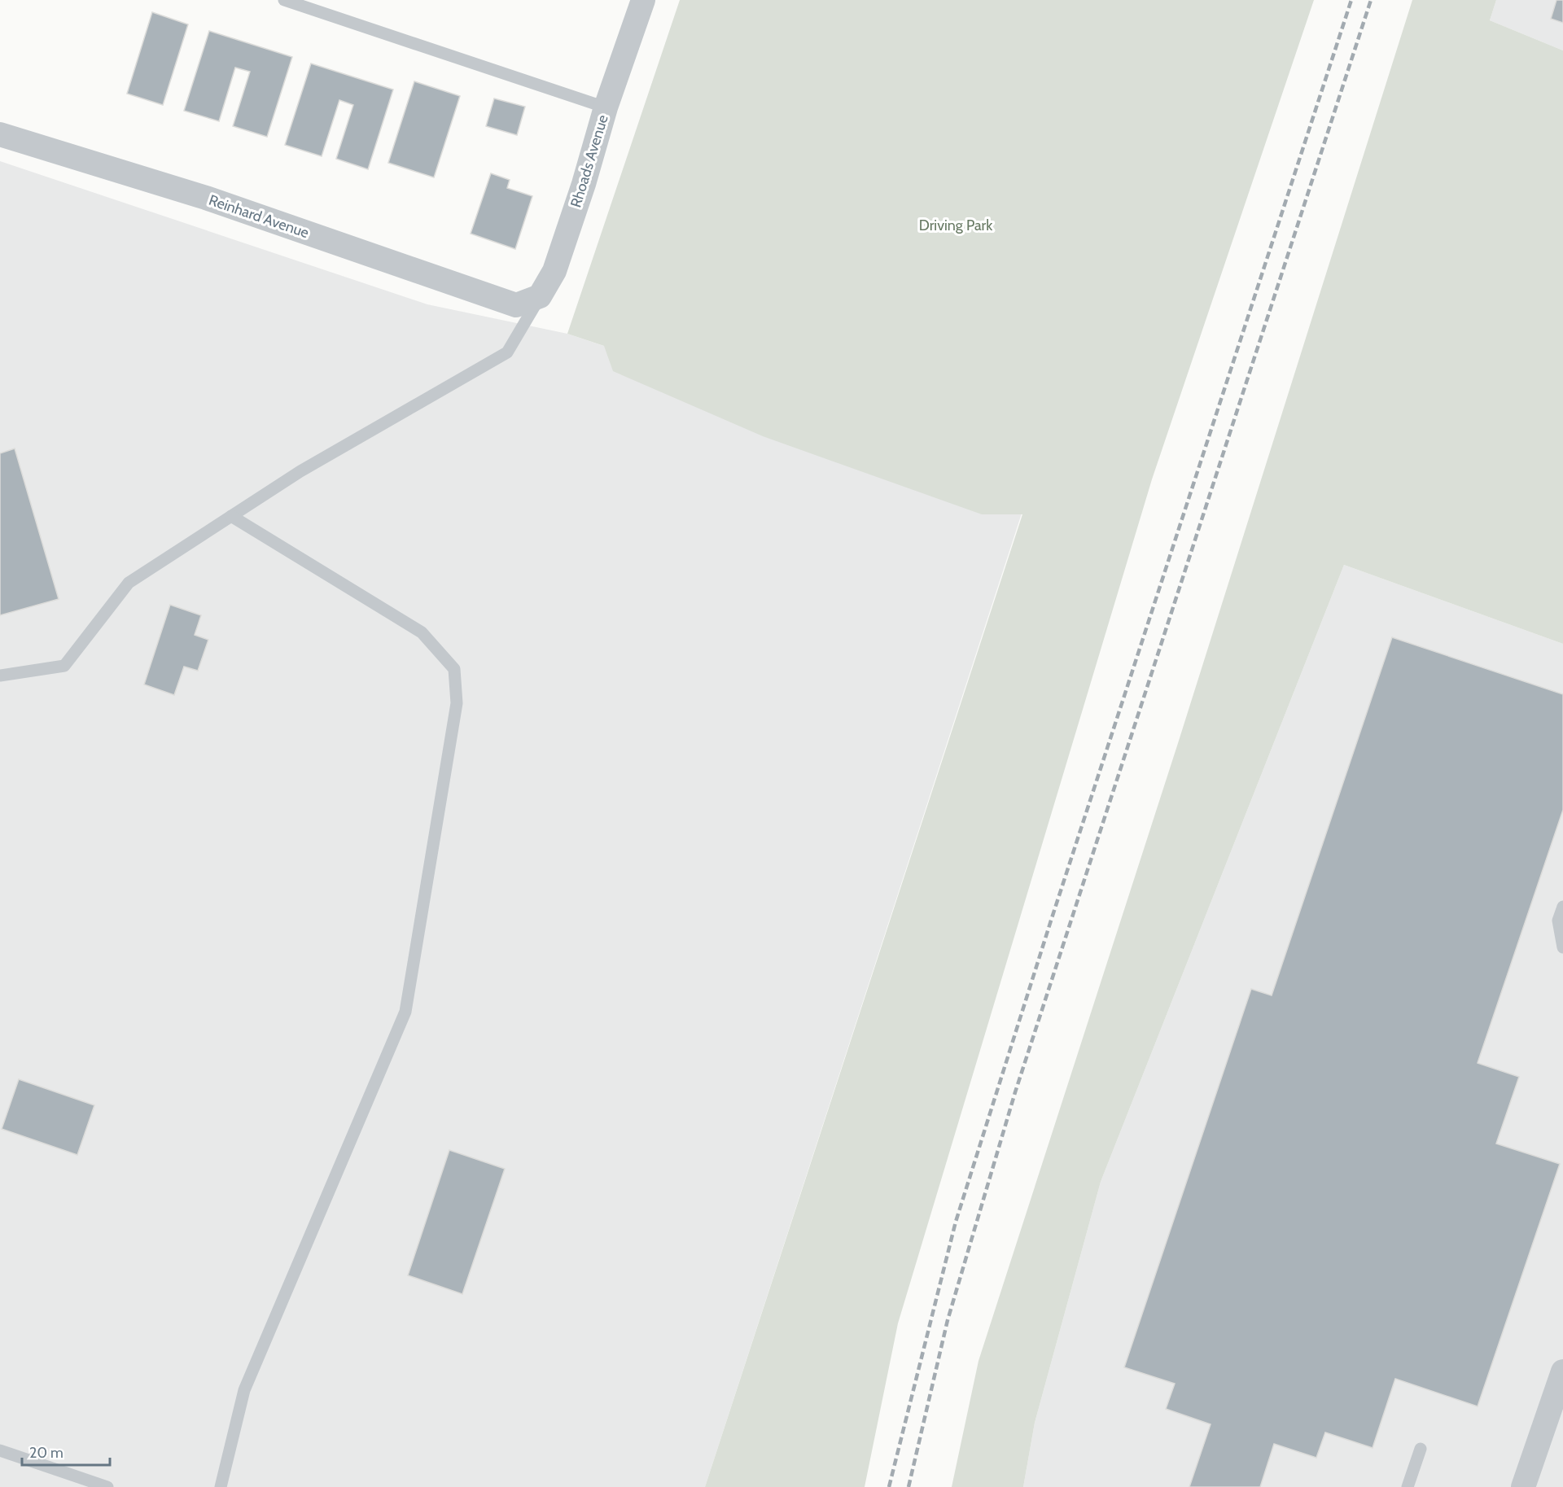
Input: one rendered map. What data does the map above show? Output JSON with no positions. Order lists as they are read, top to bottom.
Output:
{
  "streets": {
    "street": ["Rhoads Avenue", "Reinhard Avenue"]
  },
  "crossings": [
    ["Rhoads Avenue", "Reinhard Avenue"]
  ],
  "parks": ["Driving Park"],
  "scale_bar": "20 m"
}
